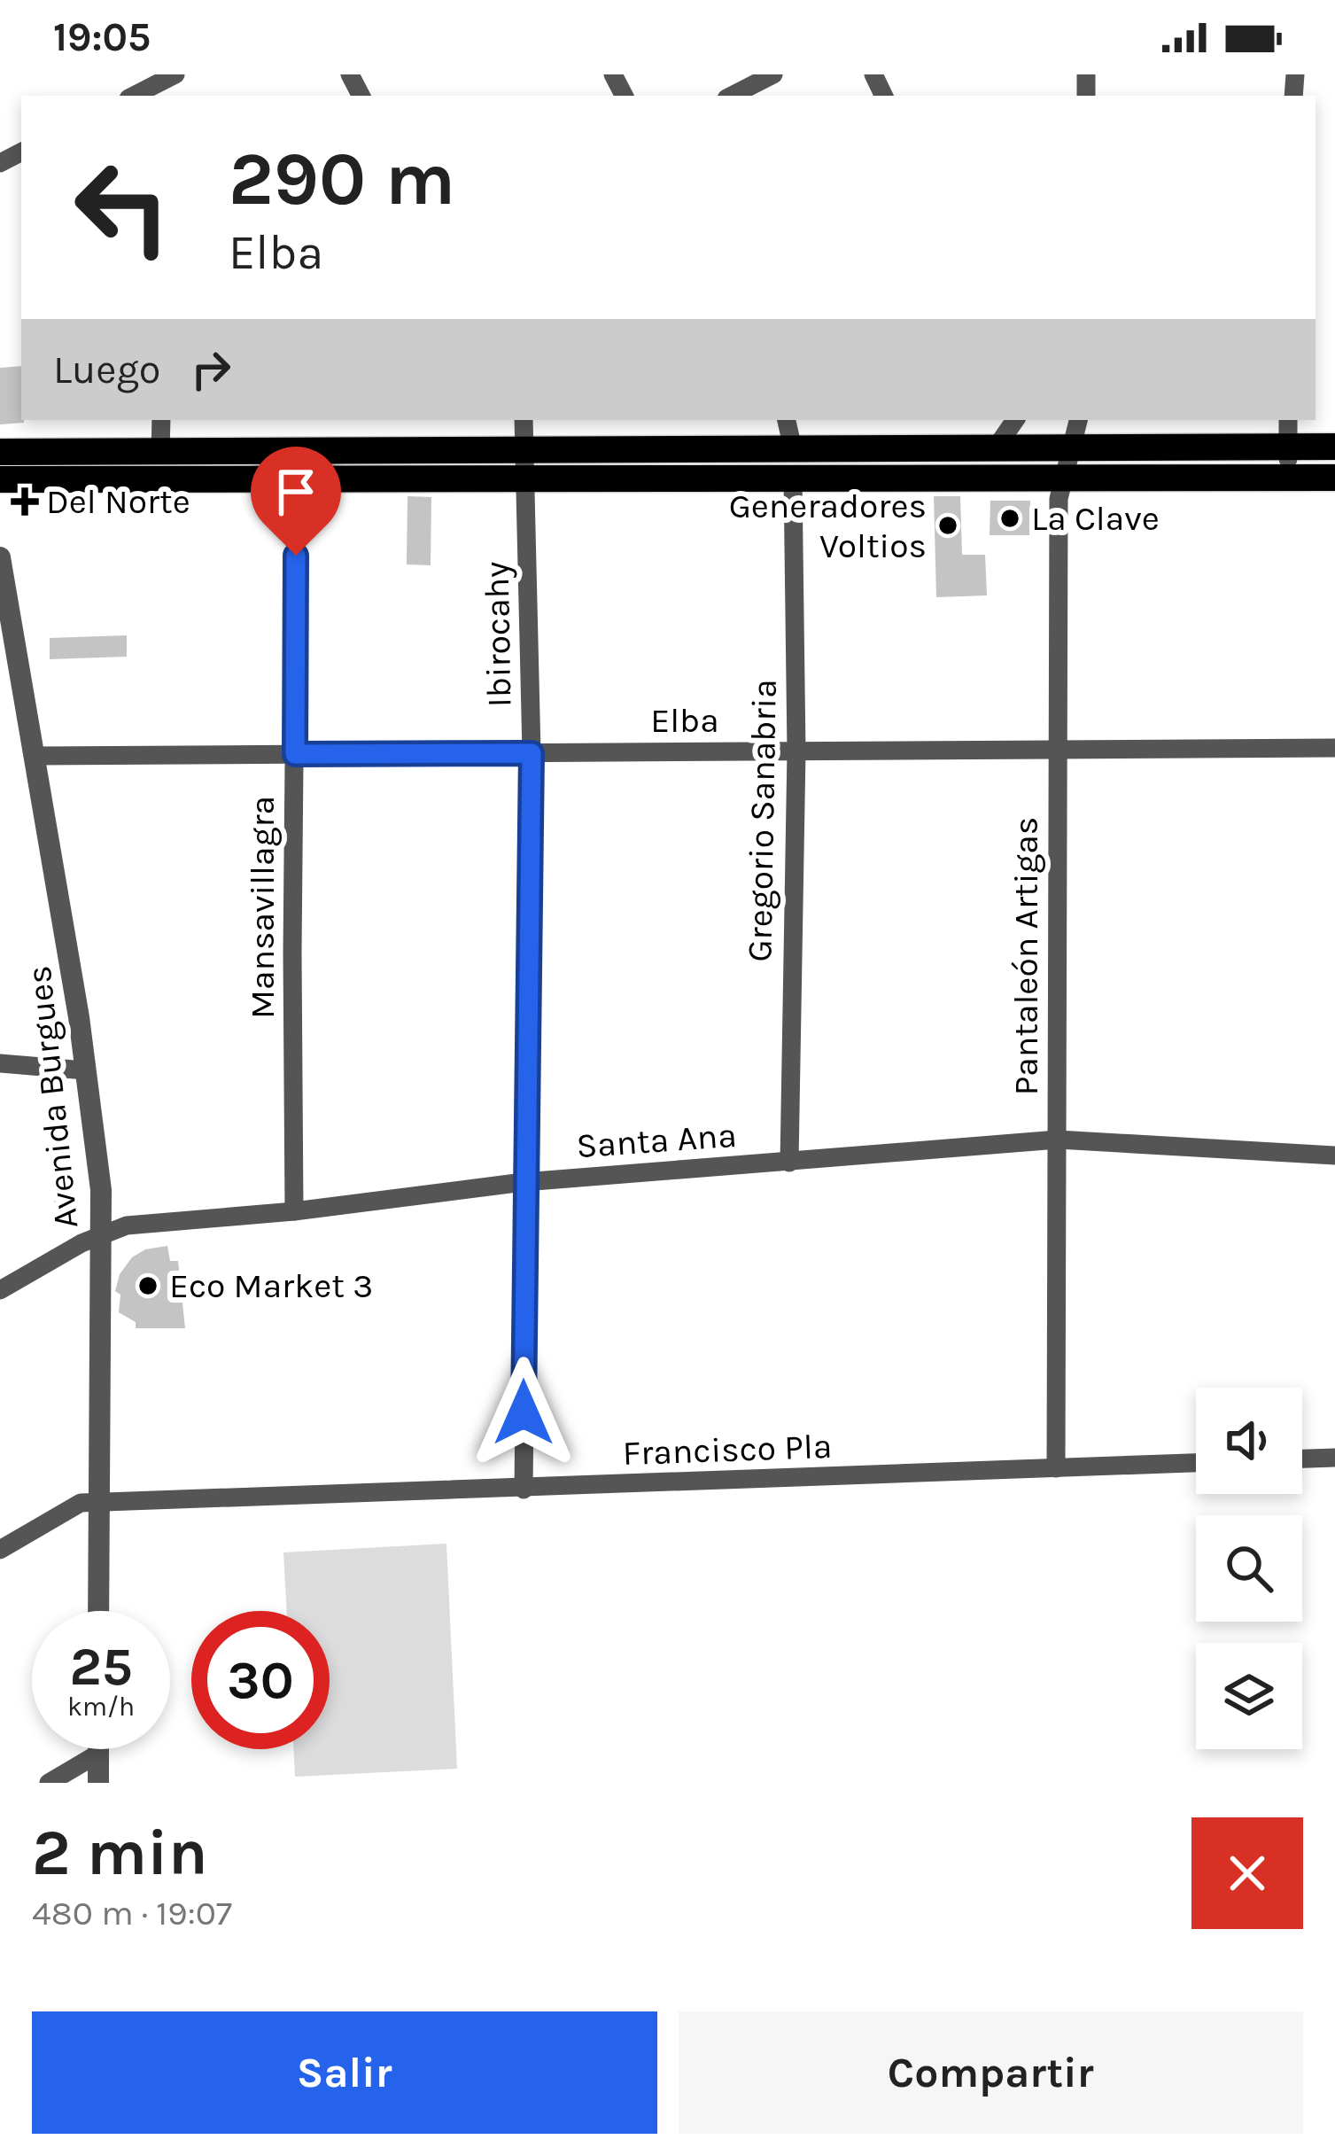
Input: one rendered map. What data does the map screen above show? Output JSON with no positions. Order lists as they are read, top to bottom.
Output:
{
  "streets": {
    "street": [
      "Ibirocahy",
      "Elba",
      "Gregorio Sanabria",
      "Mansavillagra",
      "Pantaleón Artigas",
      "Avenida Burgues",
      "Santa Ana",
      "Francisco Pla"
    ]
  },
  "crossings": [
    ["Ibirocahy", "Elba"],
    ["Ibirocahy", "Santa Ana"],
    ["Ibirocahy", "Francisco Pla"],
    ["Elba", "Gregorio Sanabria"],
    ["Elba", "Mansavillagra"],
    ["Elba", "Pantaleón Artigas"],
    ["Elba", "Avenida Burgues"],
    ["Gregorio Sanabria", "Santa Ana"],
    ["Mansavillagra", "Santa Ana"],
    ["Pantaleón Artigas", "Santa Ana"],
    ["Pantaleón Artigas", "Francisco Pla"],
    ["Avenida Burgues", "Santa Ana"],
    ["Avenida Burgues", "Francisco Pla"]
  ],
  "places": {
    "health": ["Del Norte"],
    "other": ["La Clave", "Generadores Voltios", "Eco Market 3"]
  },
  "page": {
    "status": "19:05",
    "turn": ["290 m", "Elba"],
    "then": "Luego",
    "speed": "25 km/h",
    "limit": "30",
    "heading": ["2 min", "480 m · 19:07"],
    "buttons": ["Salir", "Compartir"]
  }
}
